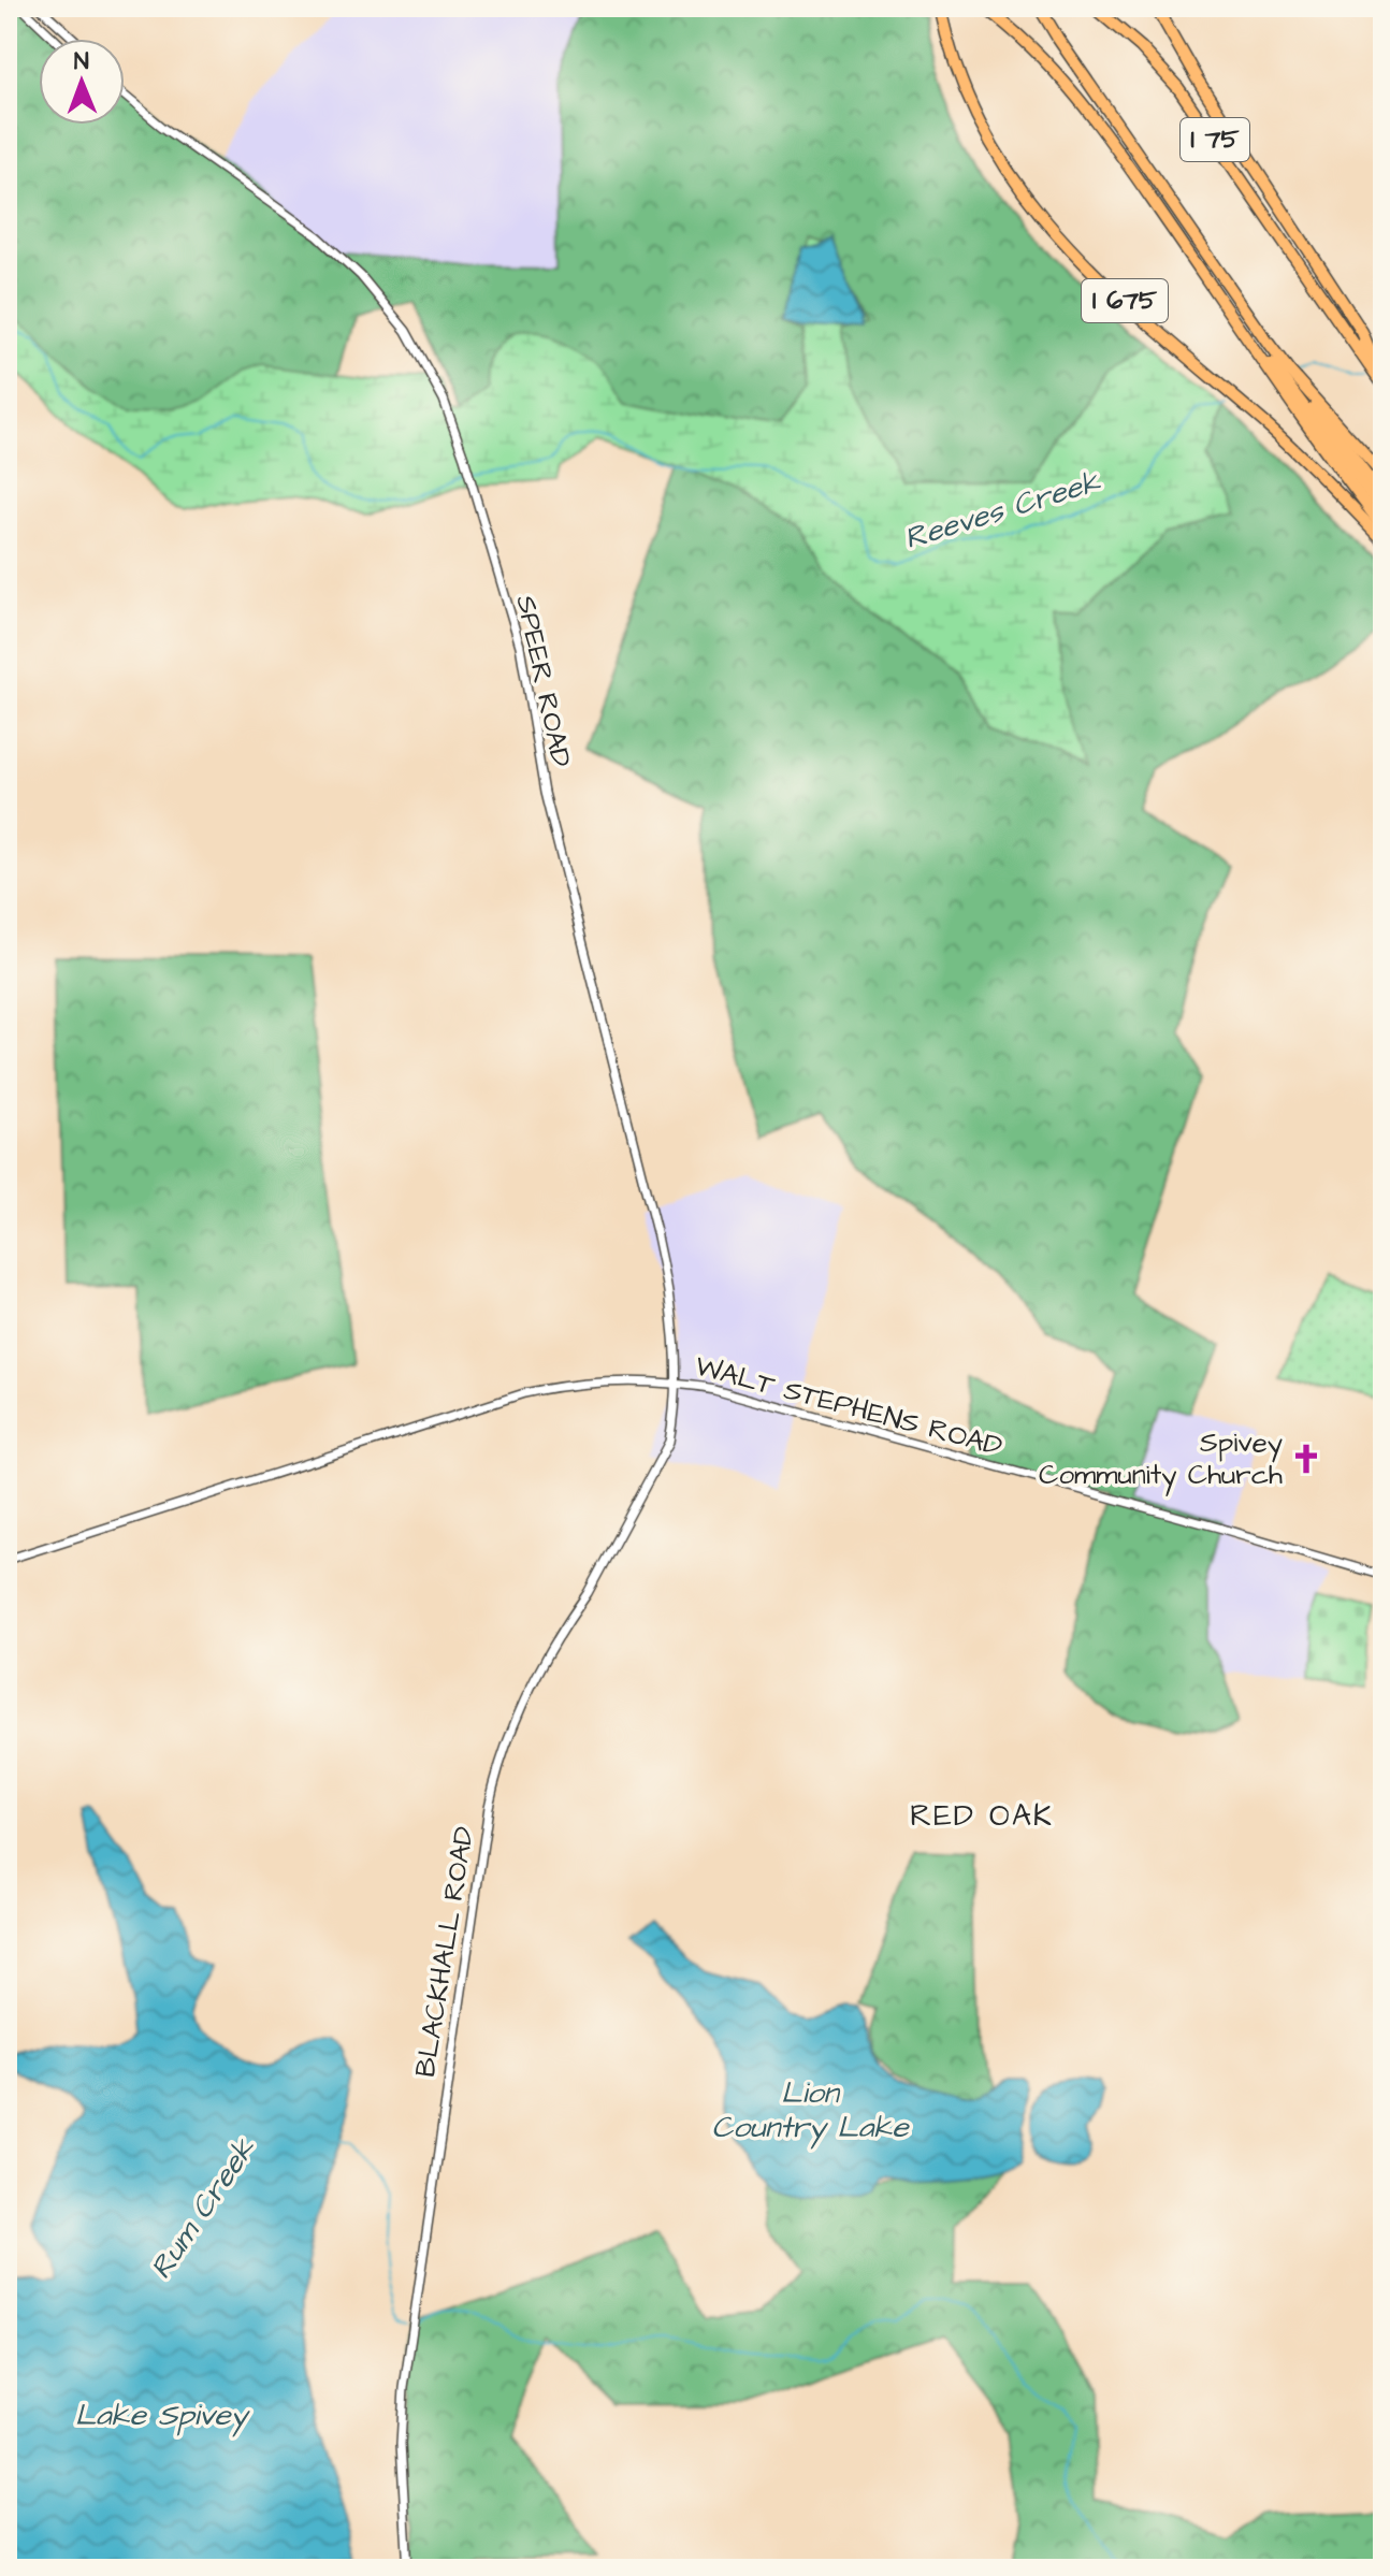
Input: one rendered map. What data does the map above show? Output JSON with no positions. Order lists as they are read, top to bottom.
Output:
{
  "streets": {
    "highway": ["I 75", "I 675"],
    "street": ["SPEER ROAD", "WALT STEPHENS ROAD", "BLACKHALL ROAD"]
  },
  "crossings": [
    ["SPEER ROAD", "WALT STEPHENS ROAD"],
    ["SPEER ROAD", "BLACKHALL ROAD"],
    ["WALT STEPHENS ROAD", "BLACKHALL ROAD"]
  ],
  "districts": ["RED OAK"],
  "water": [
    "Reeves Creek",
    "Lion Country Lake",
    "Rum Creek",
    "Lake Spivey"
  ],
  "places": {
    "church": ["Spivey Community Church"]
  },
  "north": "top"
}
